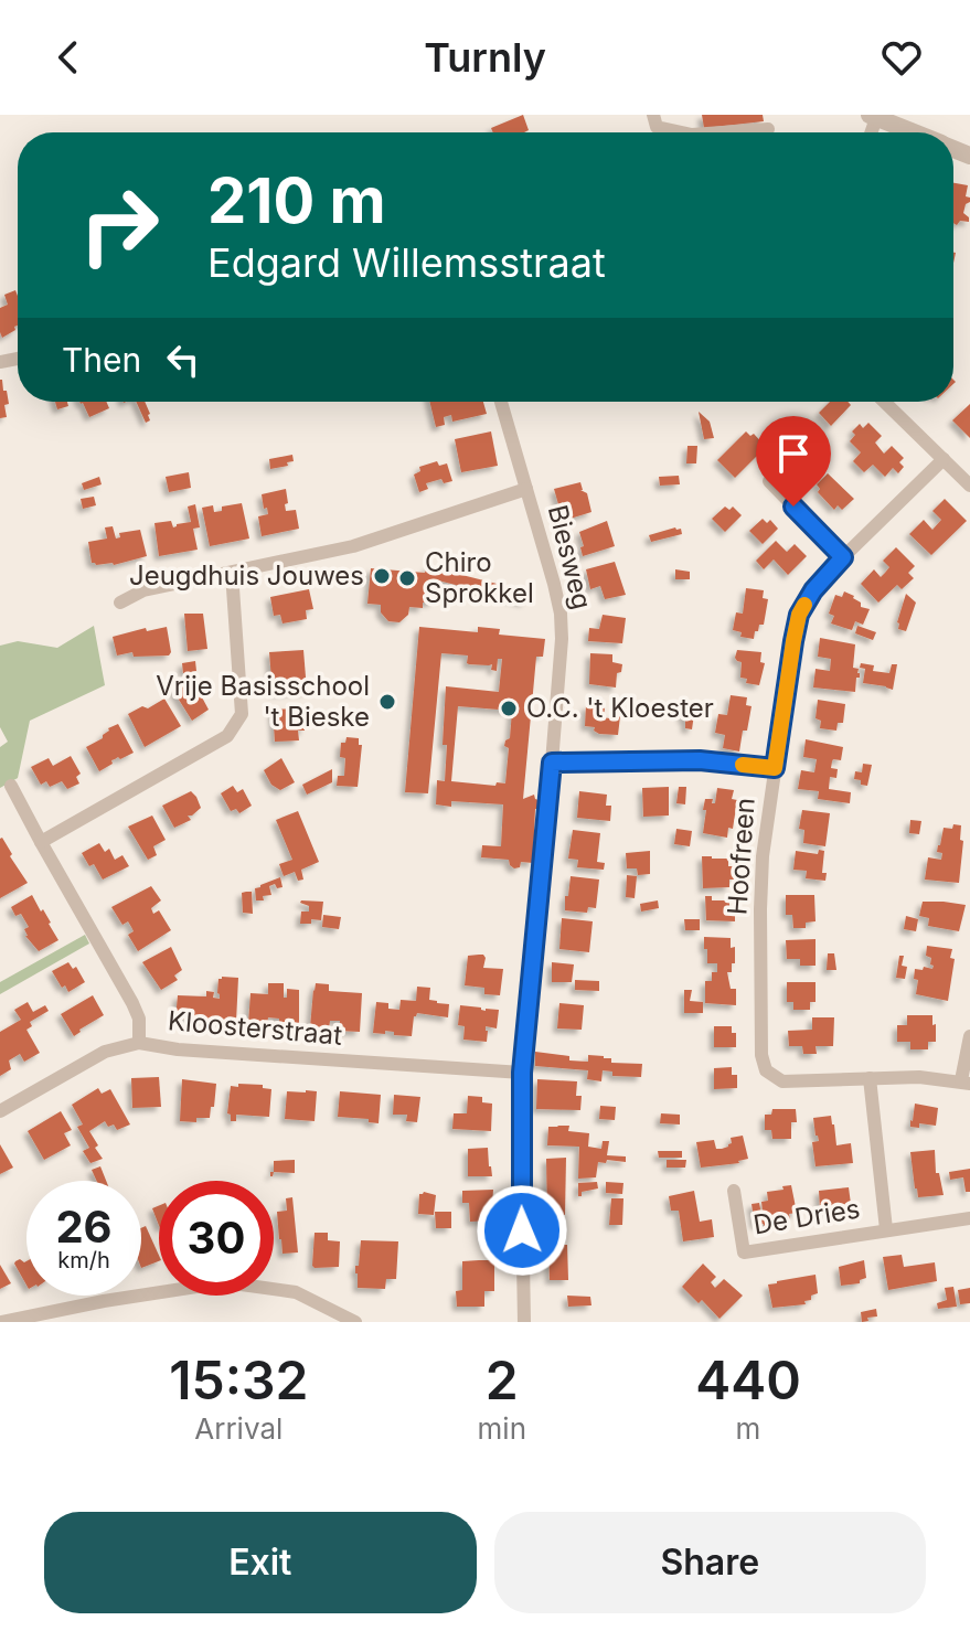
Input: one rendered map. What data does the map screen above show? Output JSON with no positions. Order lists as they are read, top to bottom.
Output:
{
  "streets": {
    "street": [
      "Biesweg",
      "Hoofreen",
      "Kloosterstraat",
      "De Dries"
    ]
  },
  "crossings": [
    ["Biesweg", "Kloosterstraat"],
    ["Hoofreen", "De Dries"]
  ],
  "places": [
    "Jeugdhuis Jouwes",
    "Chiro Sprokkel",
    "Vrije Basisschool 't Bieske",
    "O.C. 't Kloester"
  ],
  "page": {
    "header": "Turnly",
    "turn": ["210 m", "Edgard Willemsstraat"],
    "then": "Then",
    "speed": "26 km/h",
    "limit": "30",
    "eta": [
      "15:32",
      "Arrival",
      "2",
      "min",
      "440",
      "m"
    ],
    "buttons": ["Exit", "Share"]
  }
}
